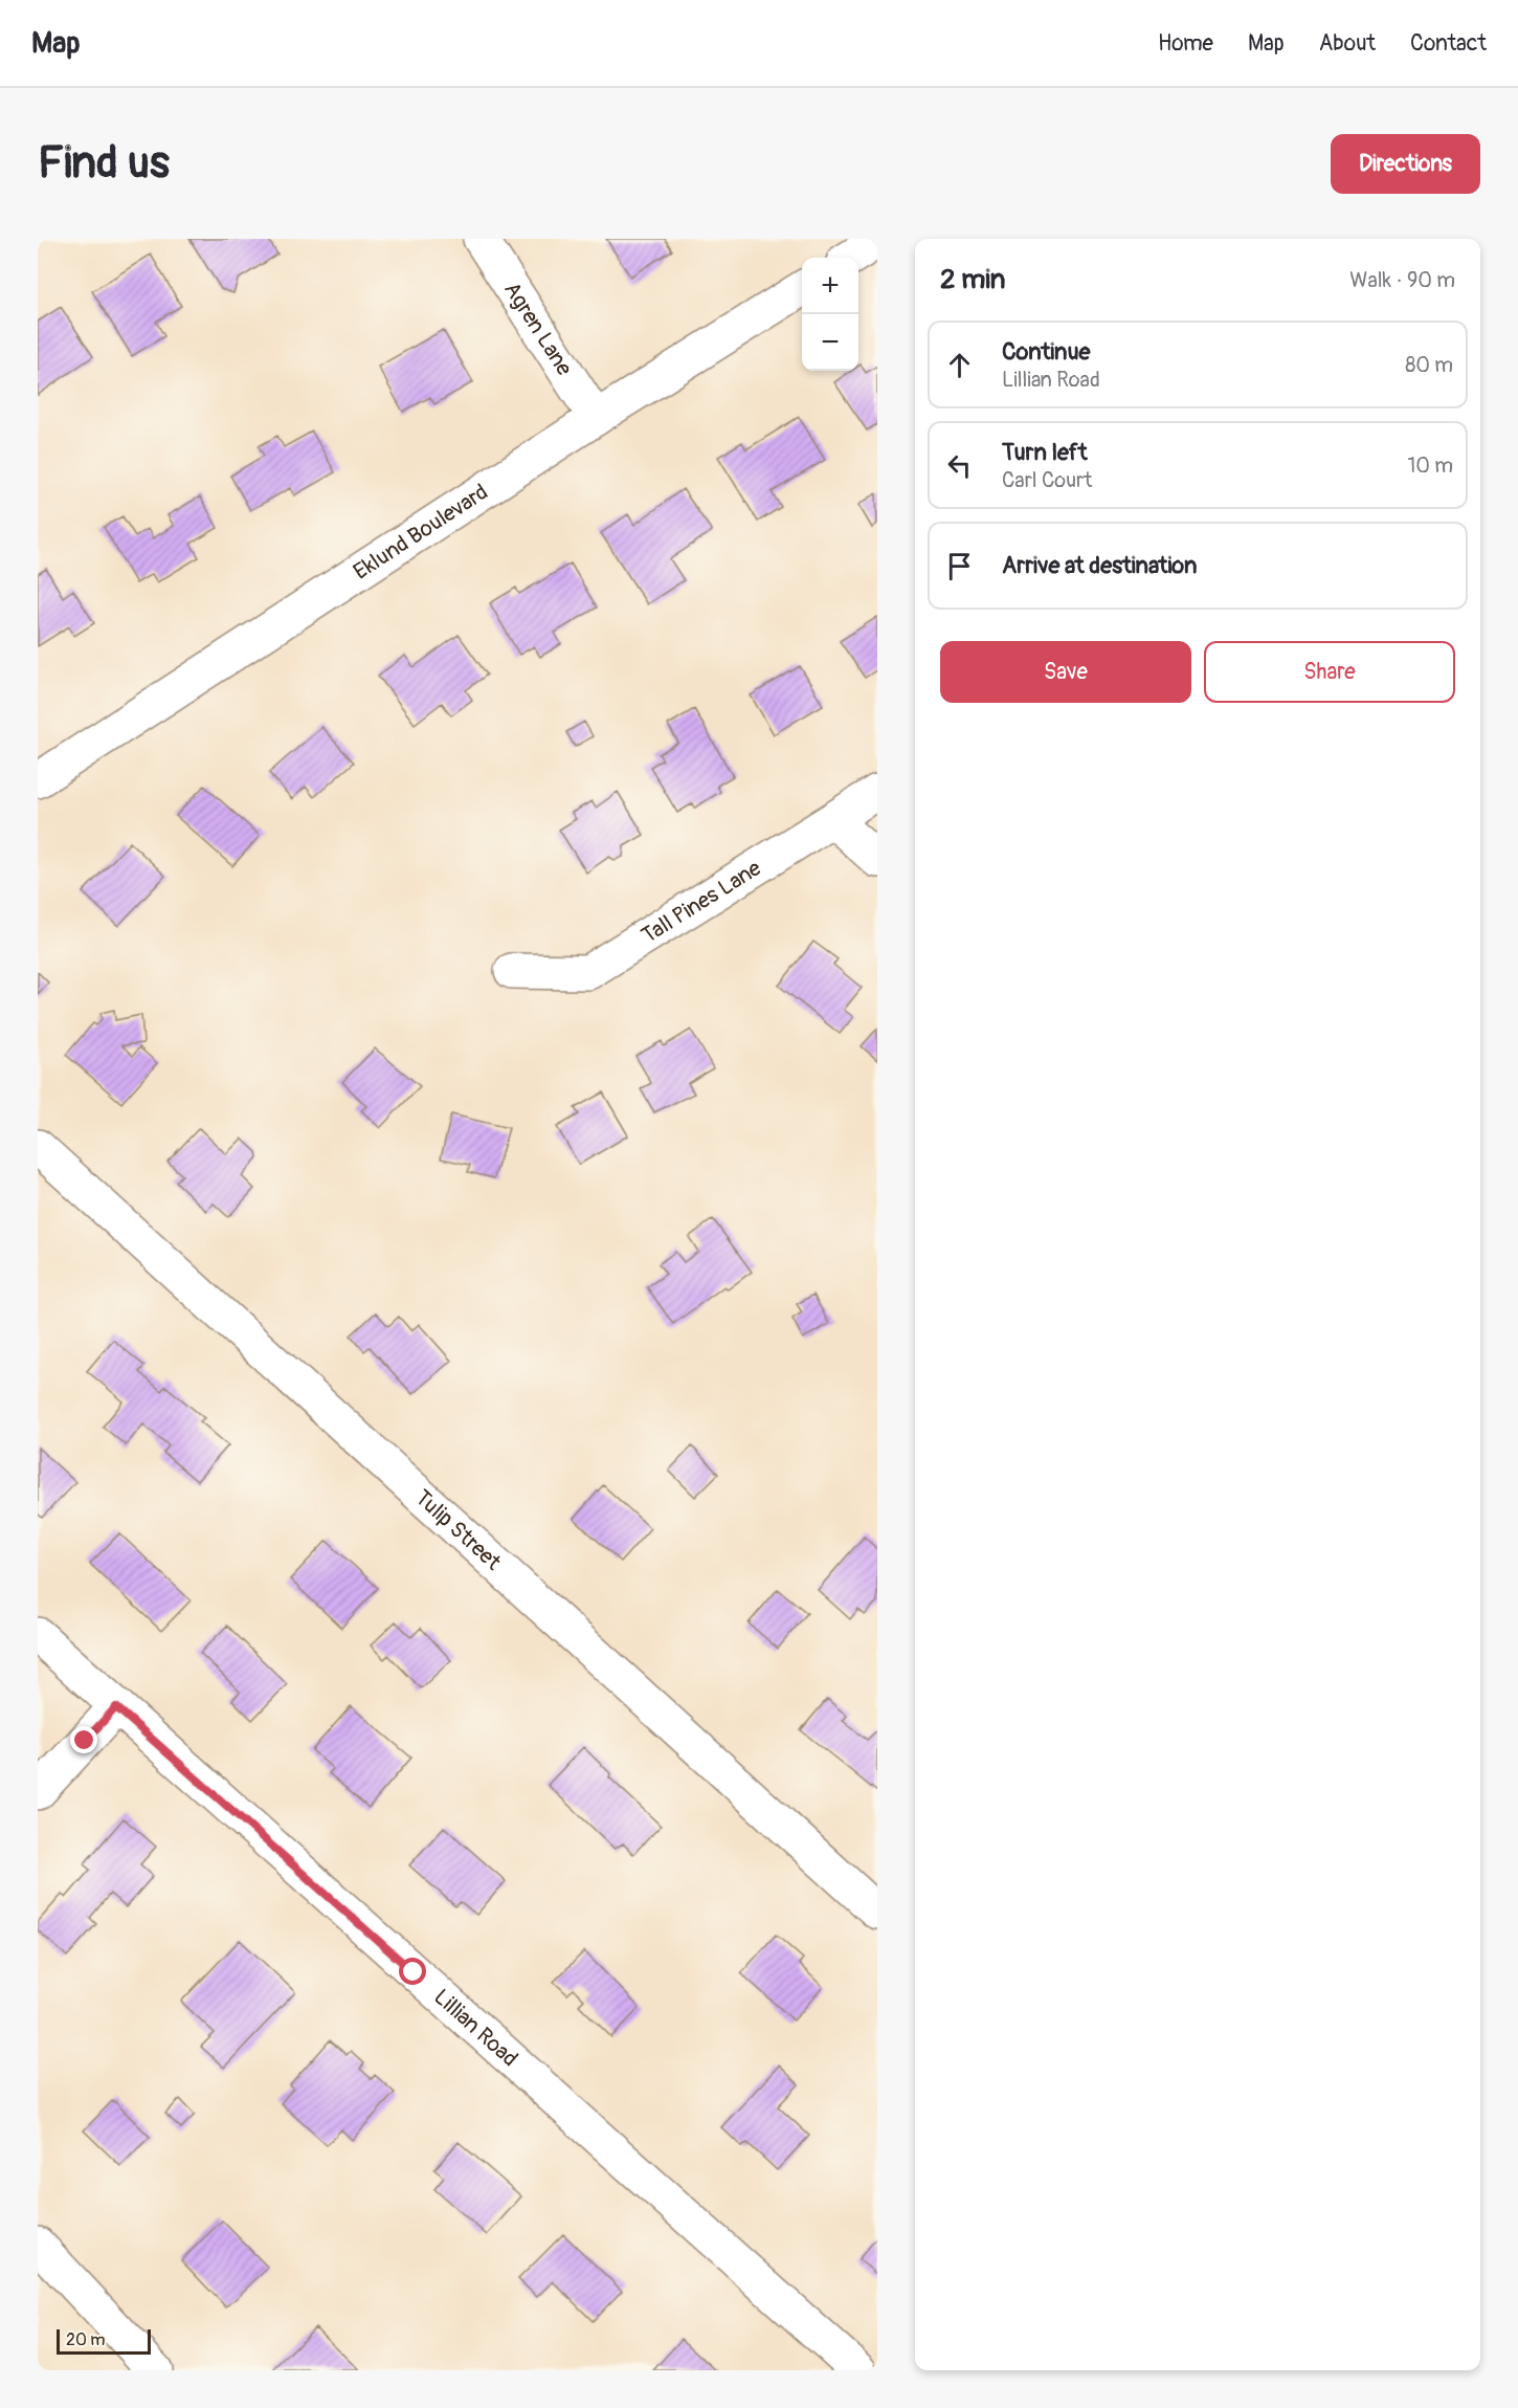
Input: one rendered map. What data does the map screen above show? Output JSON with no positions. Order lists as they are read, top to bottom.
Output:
{
  "streets": {
    "street": [
      "Agren Lane",
      "Eklund Boulevard",
      "Tall Pines Lane",
      "Tulip Street",
      "Lillian Road"
    ]
  },
  "crossings": [
    ["Agren Lane", "Eklund Boulevard"]
  ],
  "scale_bar": "20 m",
  "page": {
    "header": "Map",
    "nav": [
      "Home",
      "Map",
      "About",
      "Contact"
    ],
    "buttons": [
      "Directions",
      ["Save", "Share"]
    ],
    "title": "Find us",
    "heading": ["2 min", "Walk · 90 m"],
    "map_buttons": ["+", "−"],
    "list": [
      ["Continue", "Lillian Road", "80 m"],
      ["Turn left", "Carl Court", "10 m"],
      "Arrive at destination"
    ],
    "scale": "20 m"
  }
}
